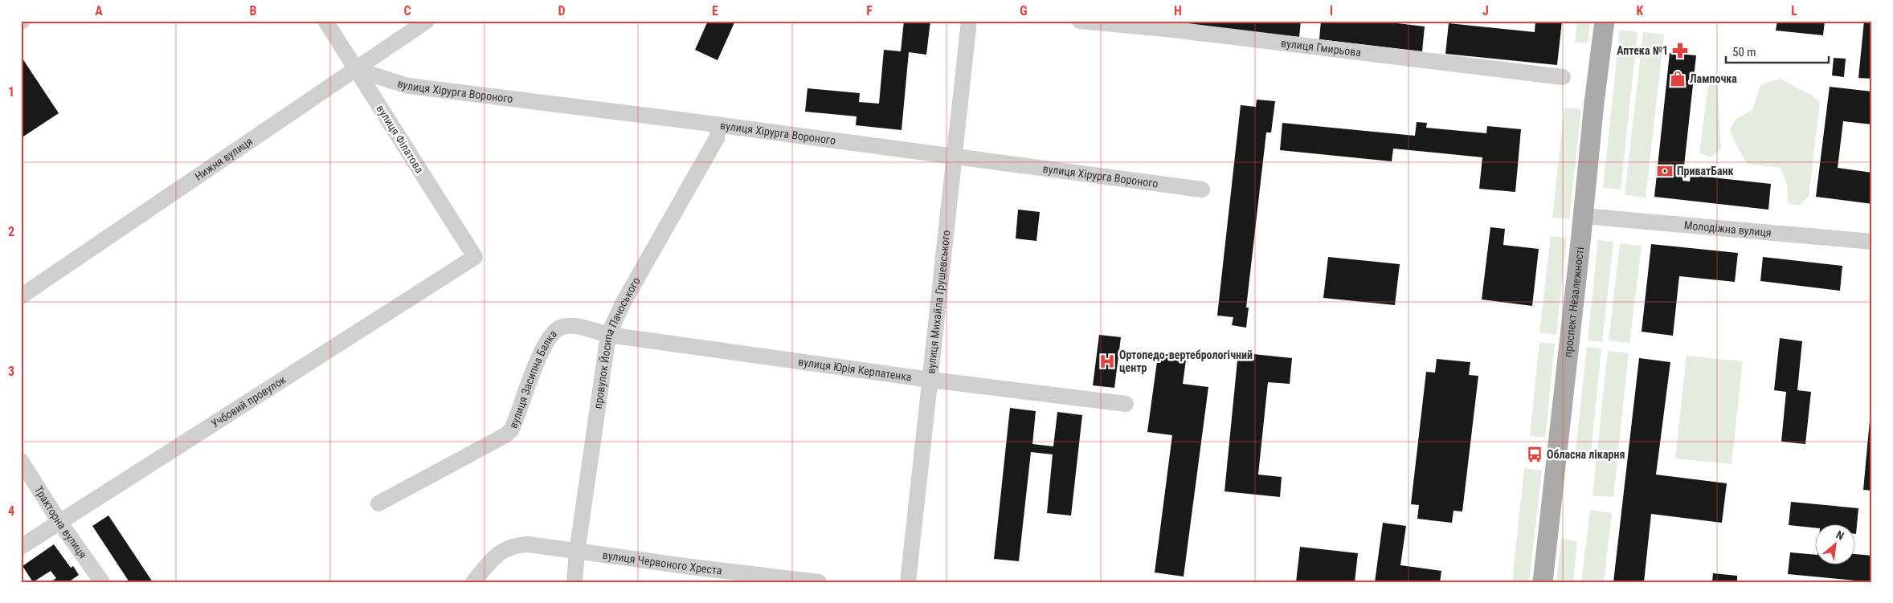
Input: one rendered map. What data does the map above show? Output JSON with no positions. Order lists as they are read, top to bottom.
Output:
{
  "streets": {
    "main road": ["проспект Незалежності"],
    "street": [
      "вулиця Гмирьова",
      "вулиця Хірурга Вороного",
      "вулиця Філатова",
      "Нижня вулиця",
      "Молодіжна вулиця",
      "вулиця Михайла Грушевського",
      "провулок Йосипа Пачоського",
      "вулиця Юрія Керпатенка",
      "вулиця Засипна Балка",
      "Учбовий провулок",
      "Тракторна вулиця",
      "вулиця Червоного Хреста"
    ]
  },
  "crossings": [
    ["вулиця Хірурга Вороного", "вулиця Філатова"],
    ["вулиця Хірурга Вороного", "Нижня вулиця"],
    ["вулиця Хірурга Вороного", "вулиця Михайла Грушевського"],
    ["вулиця Хірурга Вороного", "провулок Йосипа Пачоського"],
    ["вулиця Філатова", "Нижня вулиця"],
    ["вулиця Філатова", "Учбовий провулок"],
    ["Молодіжна вулиця", "проспект Незалежності"],
    ["вулиця Михайла Грушевського", "вулиця Юрія Керпатенка"],
    ["провулок Йосипа Пачоського", "вулиця Юрія Керпатенка"],
    ["провулок Йосипа Пачоського", "вулиця Засипна Балка"],
    ["провулок Йосипа Пачоського", "вулиця Червоного Хреста"],
    ["вулиця Юрія Керпатенка", "вулиця Засипна Балка"],
    ["Учбовий провулок", "Тракторна вулиця"]
  ],
  "places": {
    "pharmacy": ["Аптека №1"],
    "shop": ["Лампочка"],
    "bank": ["ПриватБанк"],
    "hospital": ["Ортопедо-вертебрологічний центр"],
    "bus stop": ["Обласна лікарня"]
  },
  "scale_bar": "50 m",
  "north": "top right",
  "grid": {
    "columns": [
      "A",
      "B",
      "C",
      "D",
      "E",
      "F",
      "G",
      "H",
      "I",
      "J",
      "K",
      "L"
    ],
    "rows": [
      "1",
      "2",
      "3",
      "4"
    ]
  }
}
